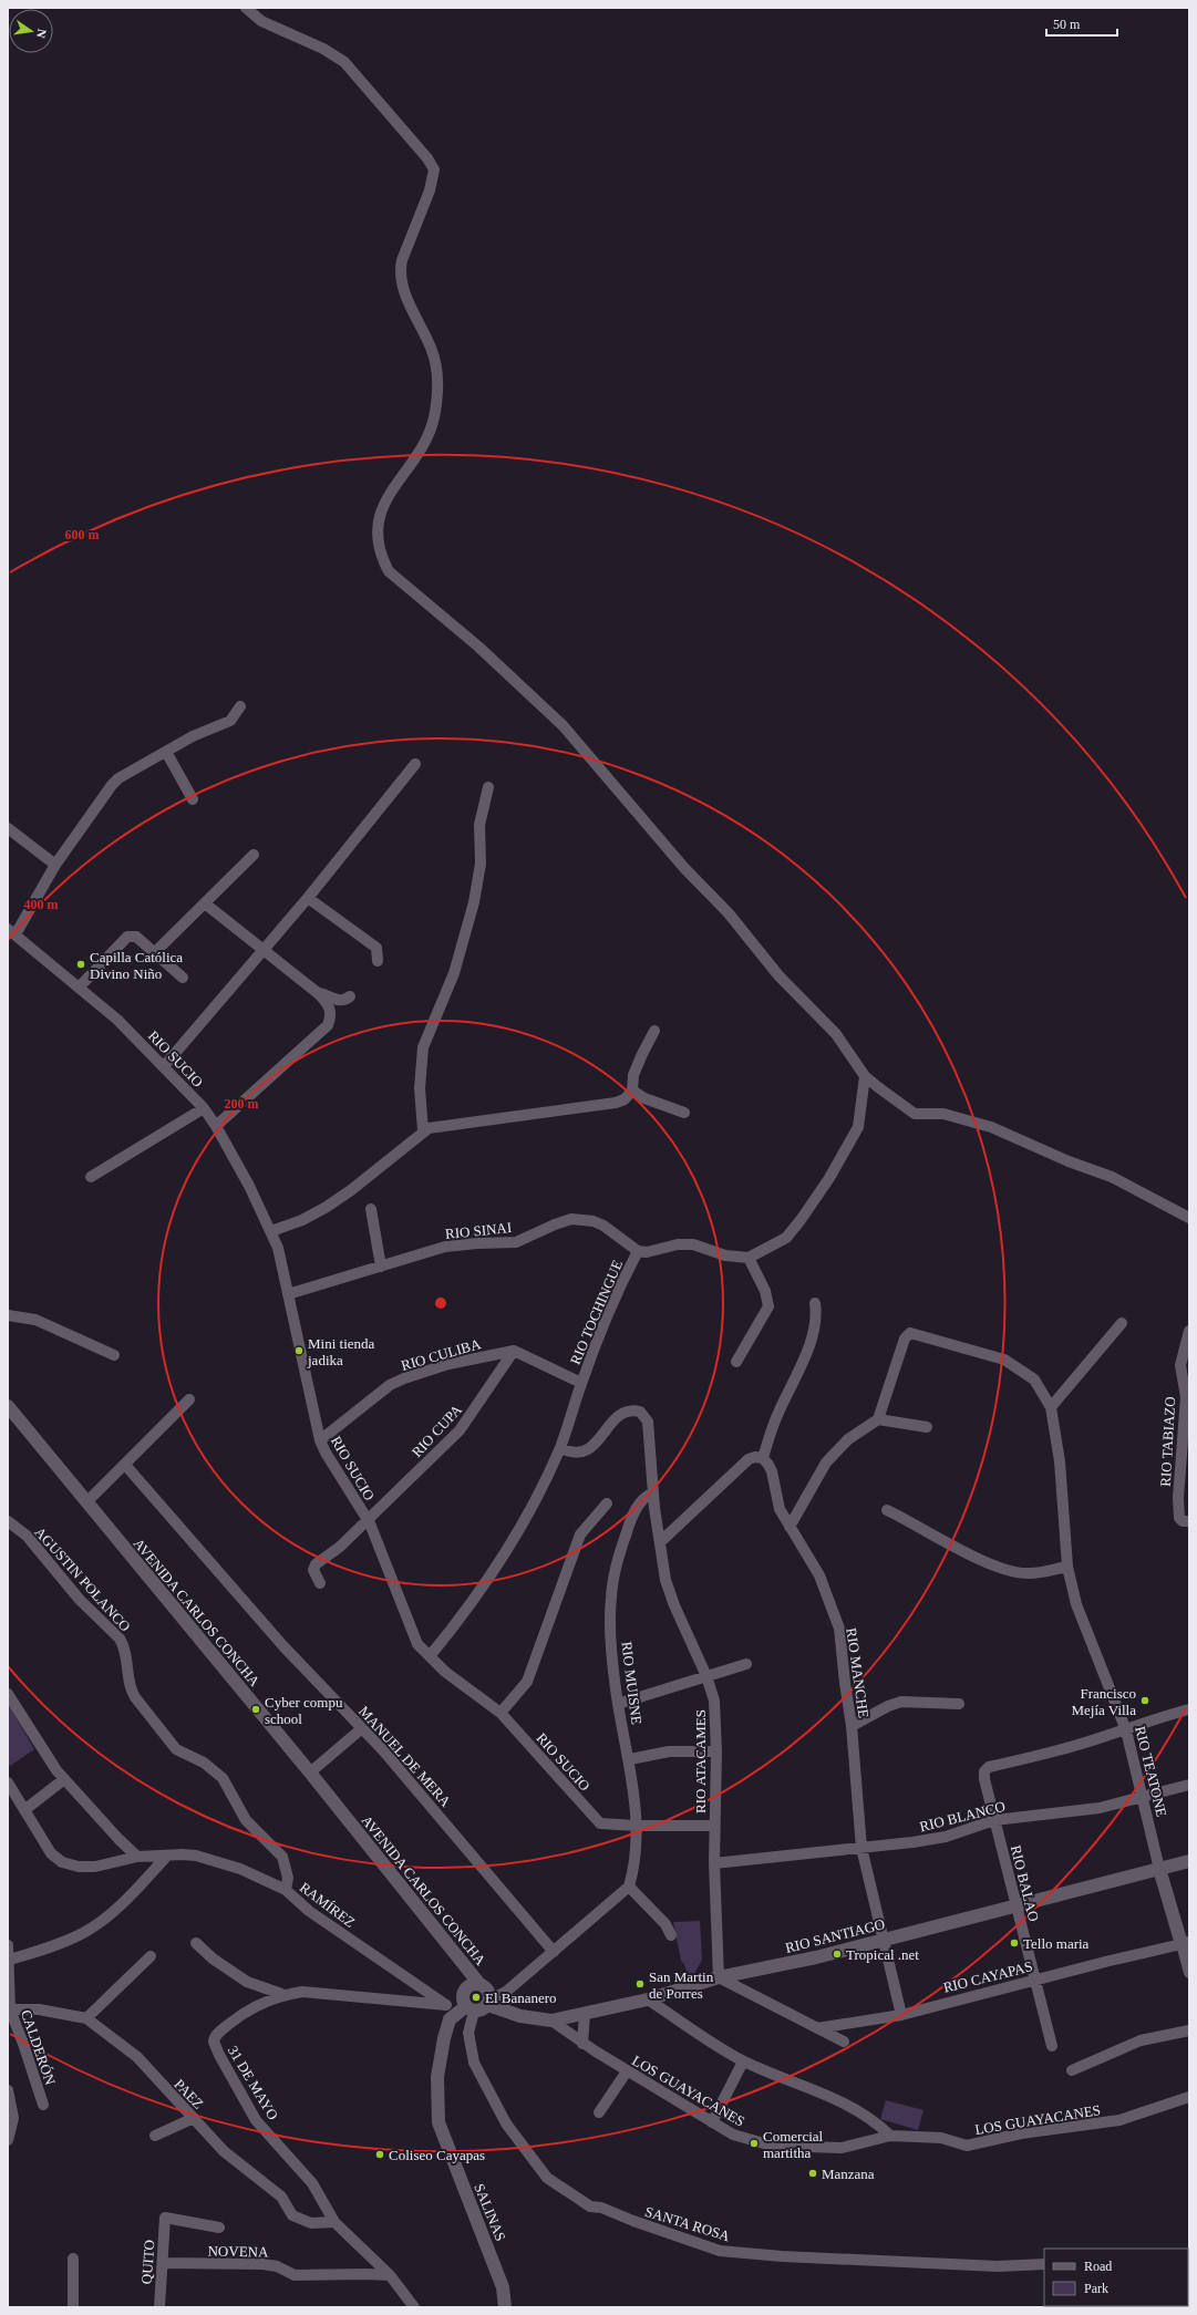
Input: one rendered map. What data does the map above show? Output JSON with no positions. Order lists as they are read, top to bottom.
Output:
{
  "streets": {
    "street": [
      "RIO SUCIO",
      "RIO SINAI",
      "RIO TOCHINGUE",
      "RIO CULIBA",
      "RIO CUPA",
      "RIO TABIAZO",
      "AGUSTIN POLANCO",
      "AVENIDA CARLOS CONCHA",
      "RIO MANCHE",
      "RIO MUISNE",
      "MANUEL DE MERA",
      "RIO ATACAMES",
      "RIO TEATONE",
      "RIO BLANCO",
      "RIO BALAO",
      "RAMÍREZ",
      "RIO SANTIAGO",
      "RIO CAYAPAS",
      "CALDERÓN",
      "31 DE MAYO",
      "LOS GUAYACANES",
      "PAEZ",
      "SALINAS",
      "SANTA ROSA",
      "NOVENA",
      "QUITO"
    ]
  },
  "crossings": [
    ["RIO SUCIO", "RIO SINAI"],
    ["RIO SUCIO", "RIO TOCHINGUE"],
    ["RIO SUCIO", "RIO CULIBA"],
    ["RIO SUCIO", "RIO CUPA"],
    ["RIO SUCIO", "RIO MUISNE"],
    ["RIO SUCIO", "RIO ATACAMES"],
    ["RIO SINAI", "RIO TOCHINGUE"],
    ["RIO TOCHINGUE", "RIO ATACAMES"],
    ["RIO CULIBA", "RIO CUPA"],
    ["AGUSTIN POLANCO", "RAMÍREZ"],
    ["AVENIDA CARLOS CONCHA", "RAMÍREZ"],
    ["AVENIDA CARLOS CONCHA", "RIO SANTIAGO"],
    ["AVENIDA CARLOS CONCHA", "31 DE MAYO"],
    ["AVENIDA CARLOS CONCHA", "SALINAS"],
    ["AVENIDA CARLOS CONCHA", "SANTA ROSA"],
    ["RIO MANCHE", "RIO BLANCO"],
    ["RIO MANCHE", "RIO SANTIAGO"],
    ["RIO MANCHE", "RIO CAYAPAS"],
    ["RIO MUISNE", "RIO ATACAMES"],
    ["RIO ATACAMES", "RIO BLANCO"],
    ["RIO ATACAMES", "RIO SANTIAGO"],
    ["RIO TEATONE", "RIO BLANCO"],
    ["RIO TEATONE", "RIO BALAO"],
    ["RIO TEATONE", "RIO SANTIAGO"],
    ["RIO TEATONE", "RIO CAYAPAS"],
    ["RIO BLANCO", "RIO BALAO"],
    ["RIO BALAO", "RIO SANTIAGO"],
    ["RIO BALAO", "RIO CAYAPAS"],
    ["RAMÍREZ", "RIO SANTIAGO"],
    ["RAMÍREZ", "31 DE MAYO"],
    ["RAMÍREZ", "SALINAS"],
    ["RAMÍREZ", "SANTA ROSA"],
    ["RIO SANTIAGO", "31 DE MAYO"],
    ["RIO SANTIAGO", "LOS GUAYACANES"],
    ["RIO SANTIAGO", "SALINAS"],
    ["RIO SANTIAGO", "SANTA ROSA"],
    ["CALDERÓN", "PAEZ"],
    ["31 DE MAYO", "PAEZ"],
    ["31 DE MAYO", "SALINAS"],
    ["31 DE MAYO", "SANTA ROSA"],
    ["31 DE MAYO", "NOVENA"],
    ["SALINAS", "SANTA ROSA"],
    ["NOVENA", "QUITO"]
  ],
  "places": [
    "Capilla Católica Divino Niño",
    "Mini tienda jadika",
    "Francisco Mejía Villa",
    "Cyber compu school",
    "Tello maria",
    "Tropical .net",
    "San Martin de Porres",
    "El Bananero",
    "Comercial martitha",
    "Coliseo Cayapas",
    "Manzana"
  ],
  "legend": ["Road", "Park"],
  "scale_bar": "50 m",
  "north": "right",
  "rings": ["600 m", "400 m", "200 m"]
}
